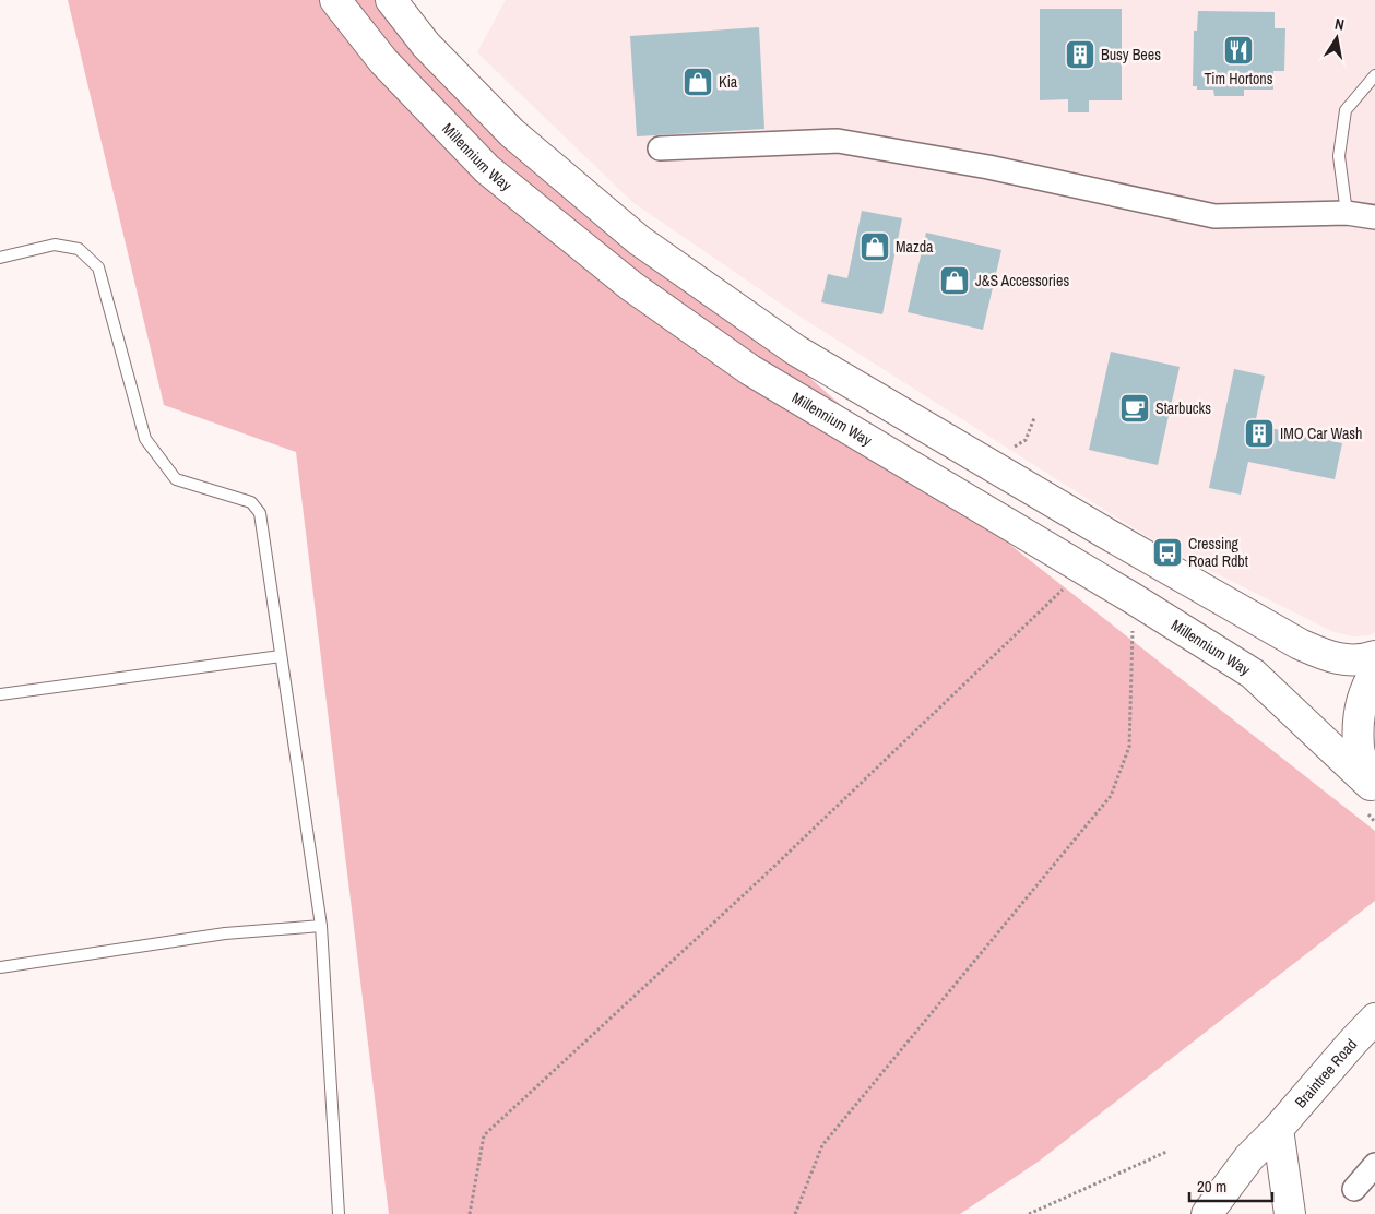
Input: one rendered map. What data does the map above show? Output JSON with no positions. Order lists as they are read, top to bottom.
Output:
{
  "streets": {
    "main road": ["Millennium Way", "Braintree Road"]
  },
  "places": {
    "restaurant": ["Tim Hortons"],
    "building": ["Busy Bees", "IMO Car Wash"],
    "shop": ["Kia", "Mazda", "J&S Accessories"],
    "cafe": ["Starbucks"],
    "bus stop": ["Cressing Road Rdbt"]
  },
  "scale_bar": "20 m",
  "north": "top"
}
